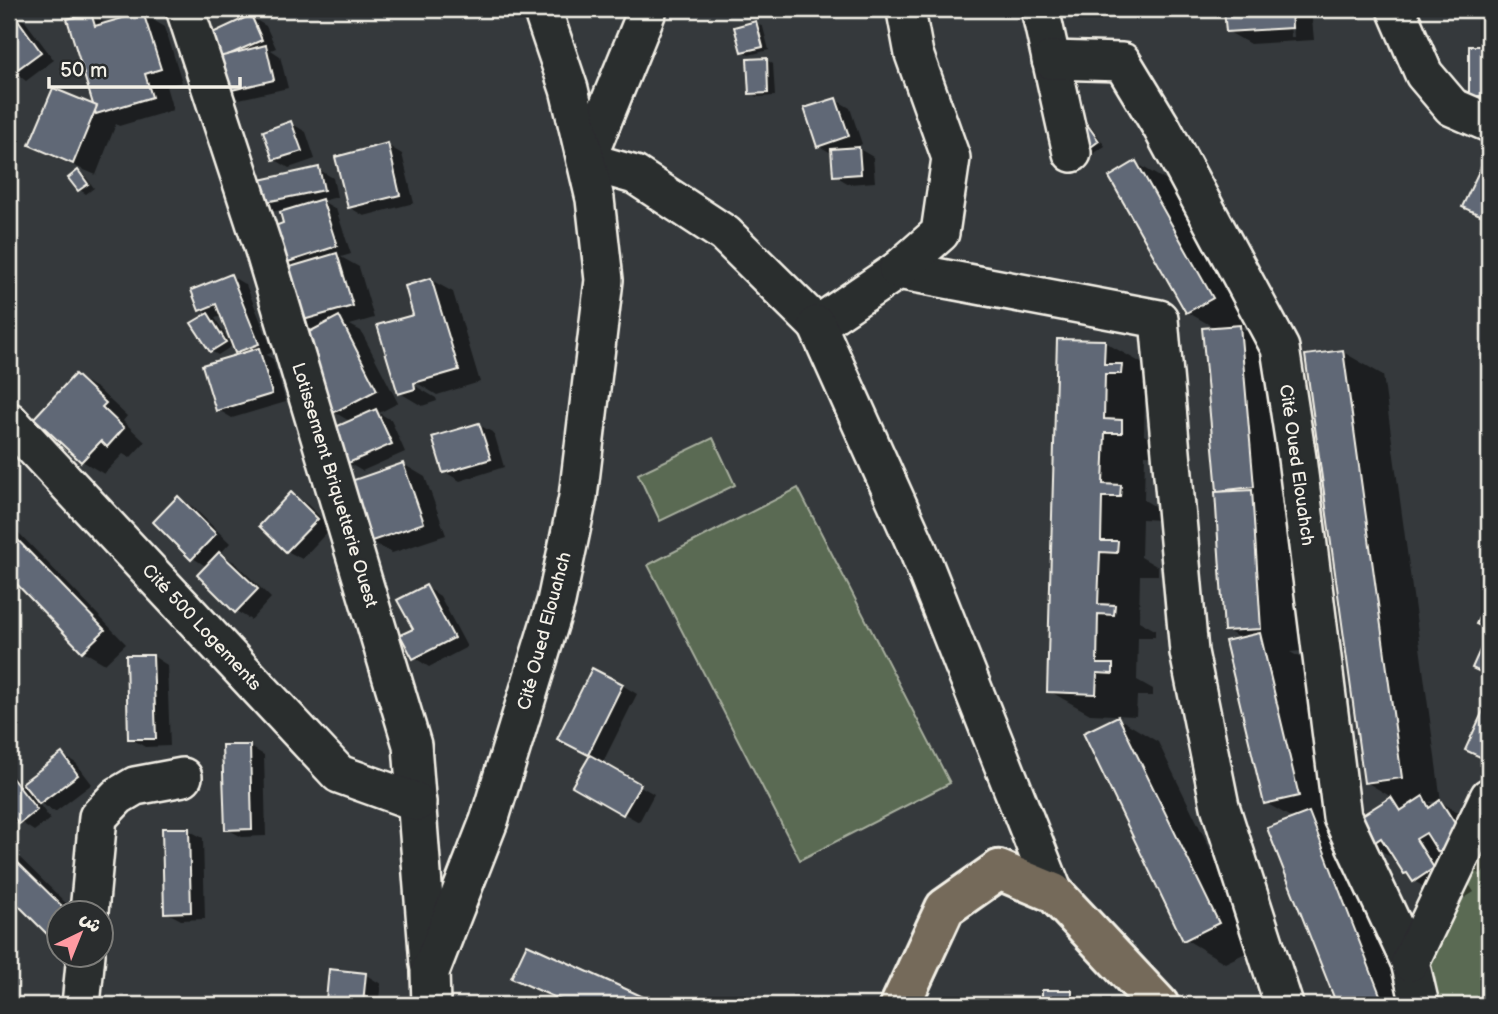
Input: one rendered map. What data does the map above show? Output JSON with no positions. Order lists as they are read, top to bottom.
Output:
{
  "streets": {
    "street": ["Cité Oued Elouahch", "Lotissement Briquetterie Ouest", "Cité 500 Logements"]
  },
  "crossings": [
    ["Cité Oued Elouahch", "Lotissement Briquetterie Ouest"],
    ["Lotissement Briquetterie Ouest", "Cité 500 Logements"]
  ],
  "scale_bar": "50 m",
  "north": "top right"
}
